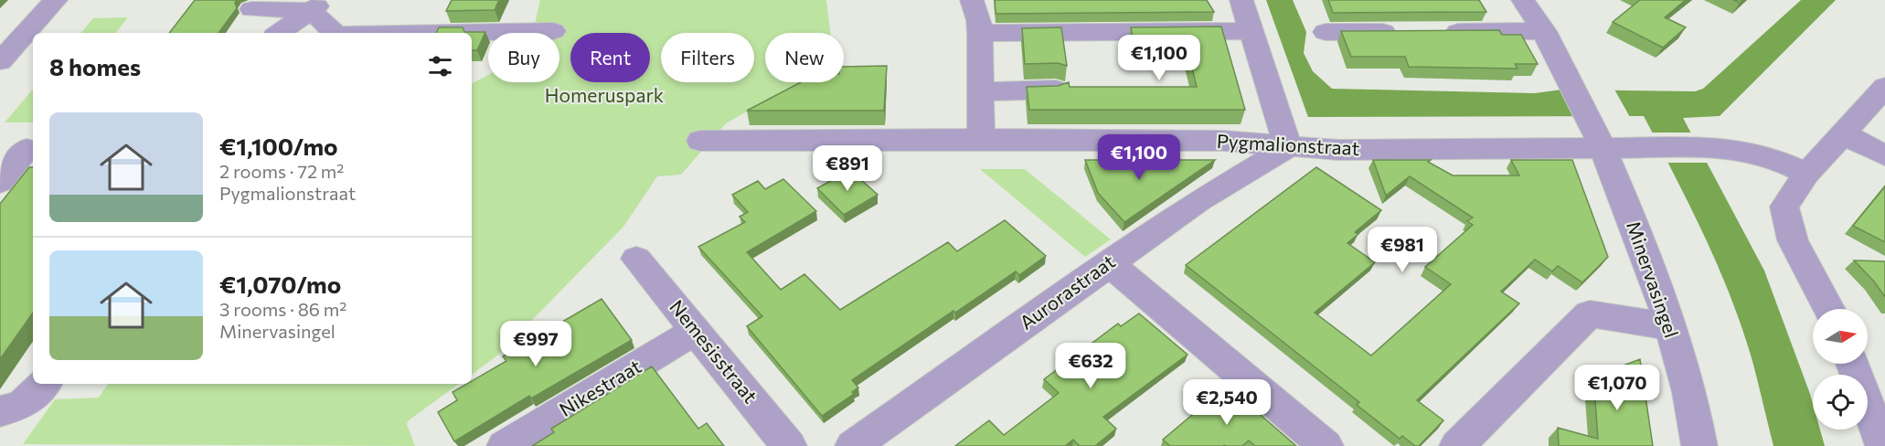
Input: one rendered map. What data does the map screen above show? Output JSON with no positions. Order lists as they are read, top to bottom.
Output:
{
  "streets": {
    "street": [
      "Pygmalionstraat",
      "Minervasingel",
      "Aurorastraat",
      "Nemesisstraat",
      "Nikestraat"
    ]
  },
  "crossings": [
    ["Pygmalionstraat", "Minervasingel"],
    ["Pygmalionstraat", "Aurorastraat"],
    ["Nemesisstraat", "Nikestraat"]
  ],
  "parks": ["Homeruspark"],
  "north": "right",
  "page": {
    "chip": [
      "Buy",
      "Rent",
      "Filters",
      "New"
    ],
    "heading": "8 homes",
    "price": [
      "€1,100",
      "€1,100",
      "€891",
      "€981",
      "€997",
      "€632",
      "€1,070",
      "€2,540"
    ],
    "list": [
      {
        "name": "€1,100/mo",
        "note": "2 rooms · 72 m² · Pygmalionstraat"
      },
      {
        "name": "€1,070/mo",
        "note": "3 rooms · 86 m² · Minervasingel"
      }
    ]
  }
}
